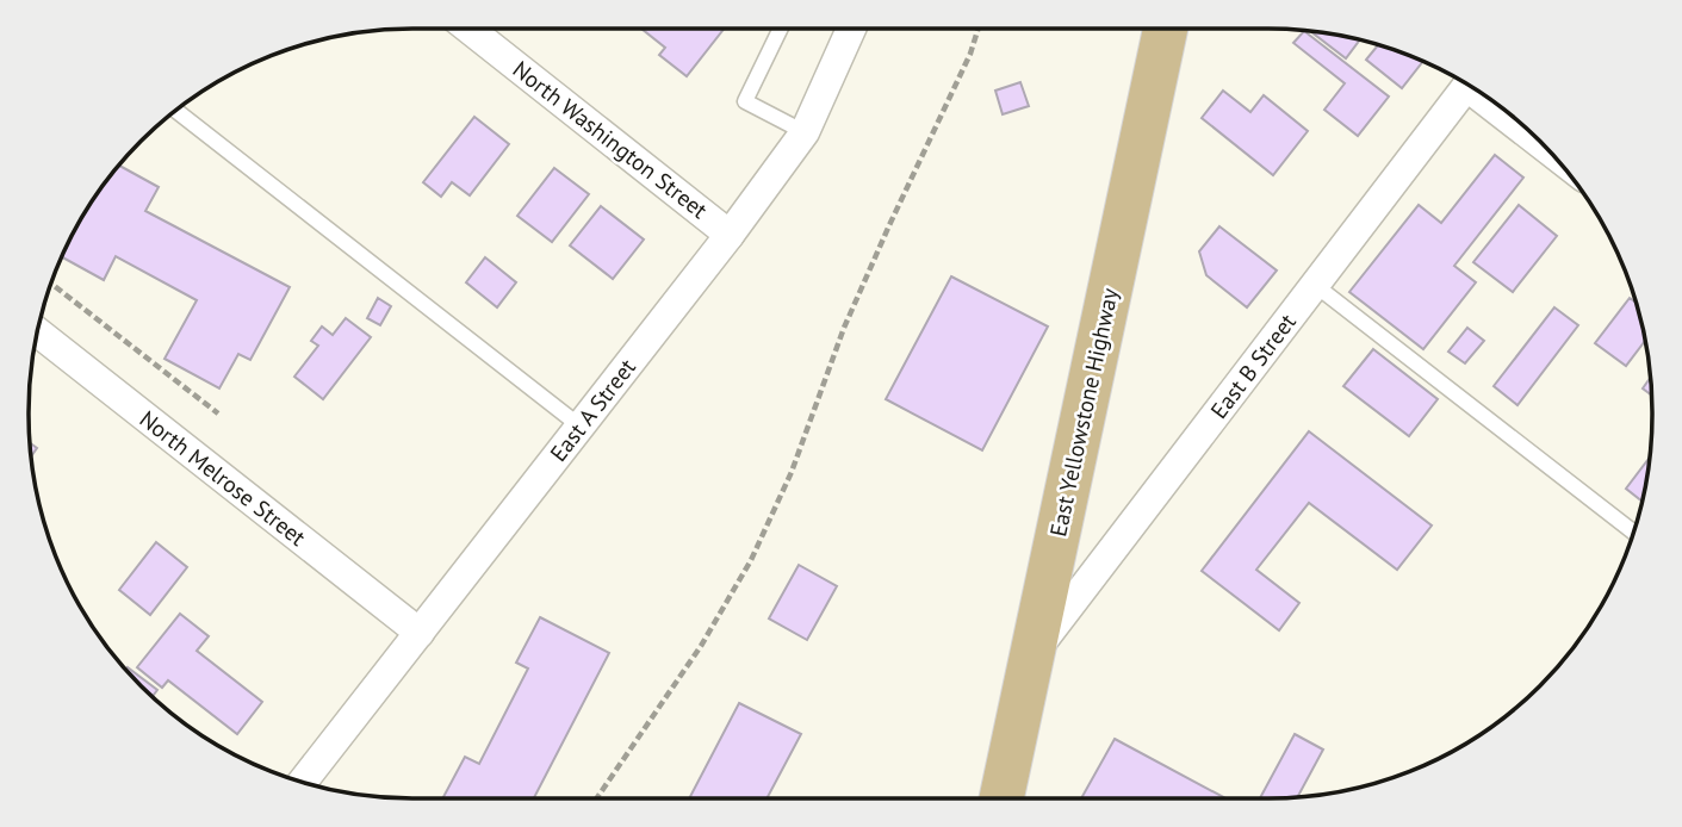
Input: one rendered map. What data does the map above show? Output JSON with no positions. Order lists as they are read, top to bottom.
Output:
{
  "streets": {
    "main road": ["East Yellowstone Highway"],
    "street": [
      "North Washington Street",
      "East B Street",
      "East A Street",
      "North Melrose Street"
    ]
  },
  "crossings": [
    ["North Washington Street", "East A Street"],
    ["East B Street", "East Yellowstone Highway"],
    ["East A Street", "North Melrose Street"]
  ]
}
